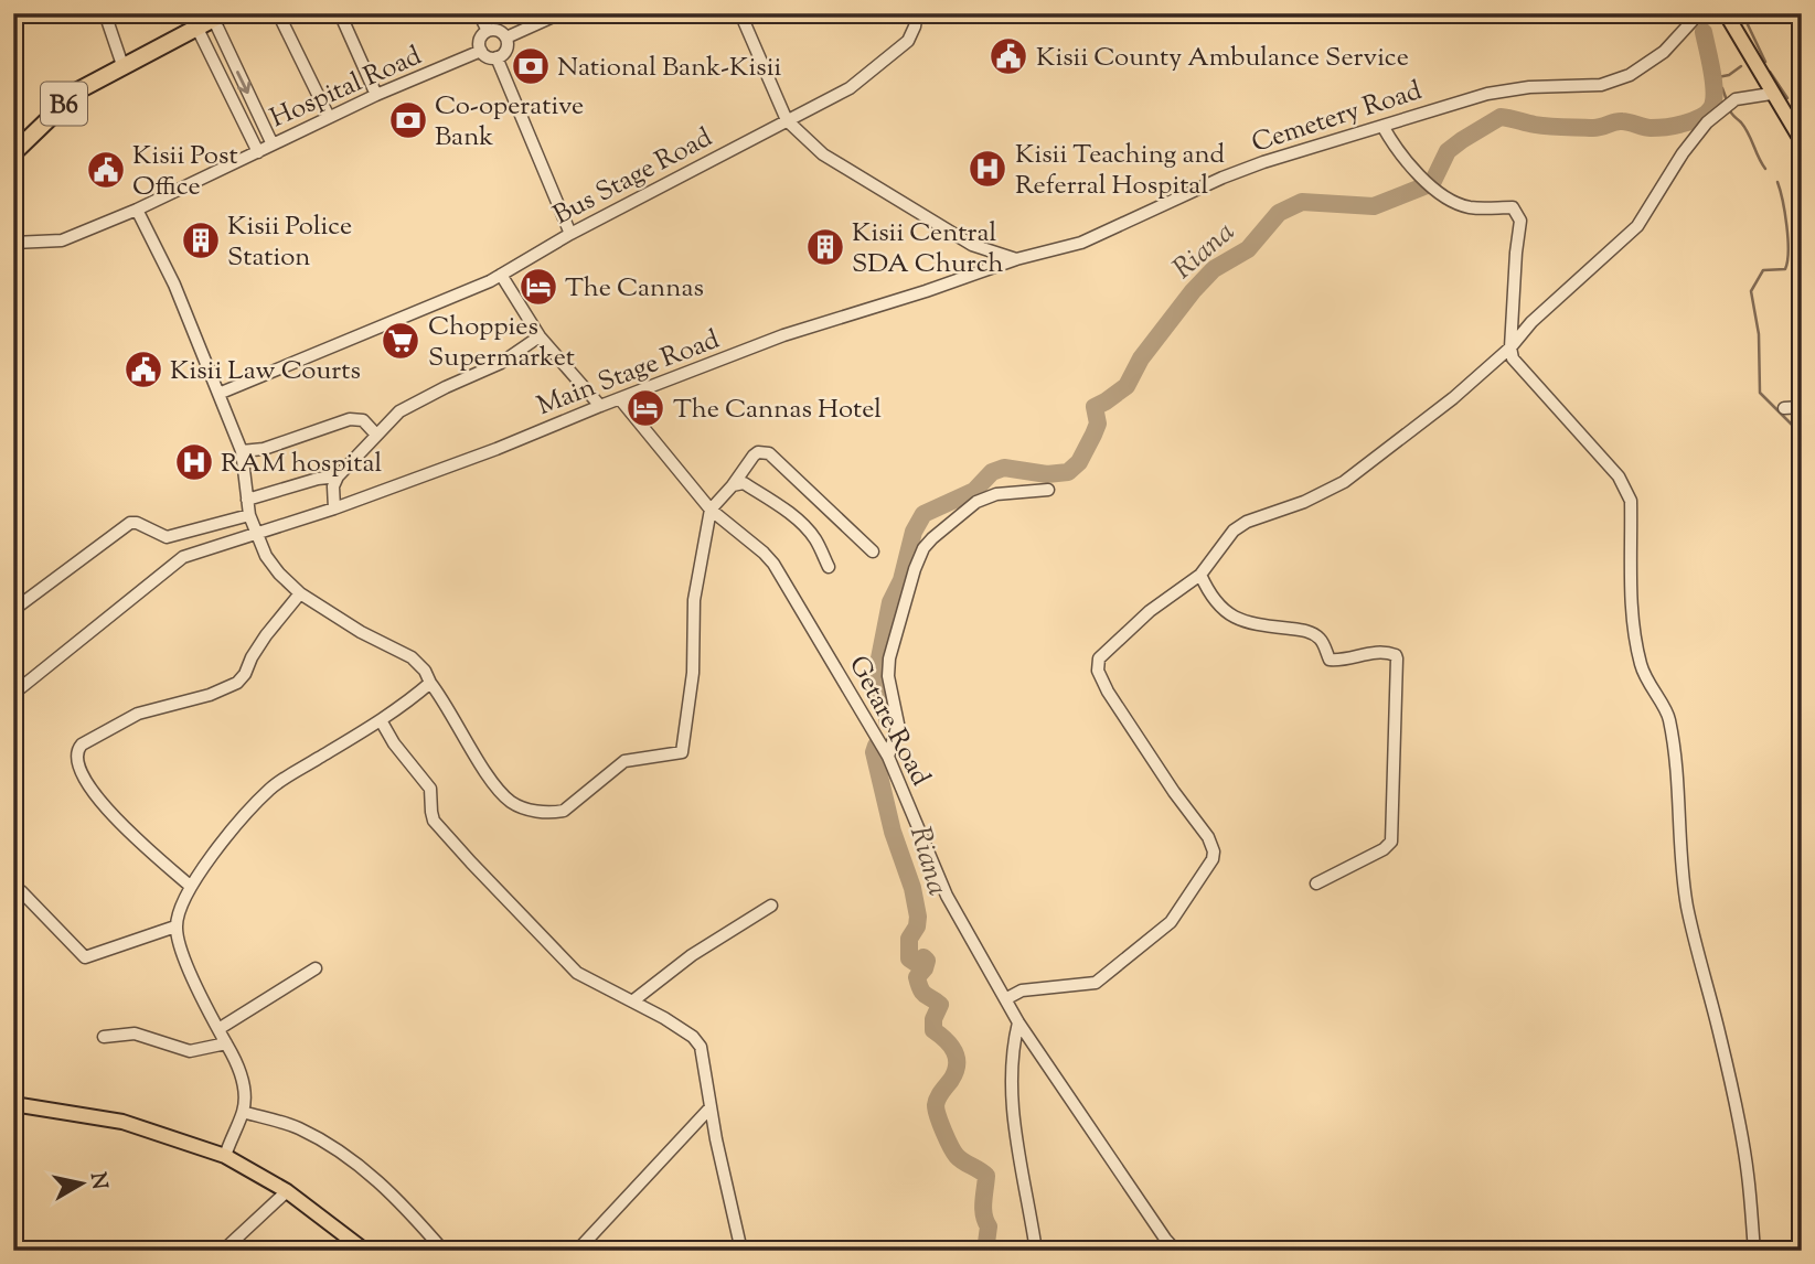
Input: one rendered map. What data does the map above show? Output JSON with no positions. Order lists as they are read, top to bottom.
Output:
{
  "streets": {
    "highway": ["B6"],
    "street": [
      "Hospital Road",
      "Cemetery Road",
      "Bus Stage Road",
      "Main Stage Road",
      "Getare Road"
    ]
  },
  "crossings": [
    ["Cemetery Road", "Main Stage Road"],
    ["Main Stage Road", "Getare Road"]
  ],
  "water": ["Riana"],
  "places": {
    "public building": ["Kisii County Ambulance Service", "Kisii Post Office", "Kisii Law Courts"],
    "bank": ["National Bank-Kisii", "Co-operative Bank"],
    "hospital": ["Kisii Teaching and Referral Hospital", "RAM hospital"],
    "building": ["Kisii Police Station", "Kisii Central SDA Church"],
    "hotel": ["The Cannas", "The Cannas Hotel"],
    "supermarket": ["Choppies Supermarket"]
  },
  "north": "right"
}
